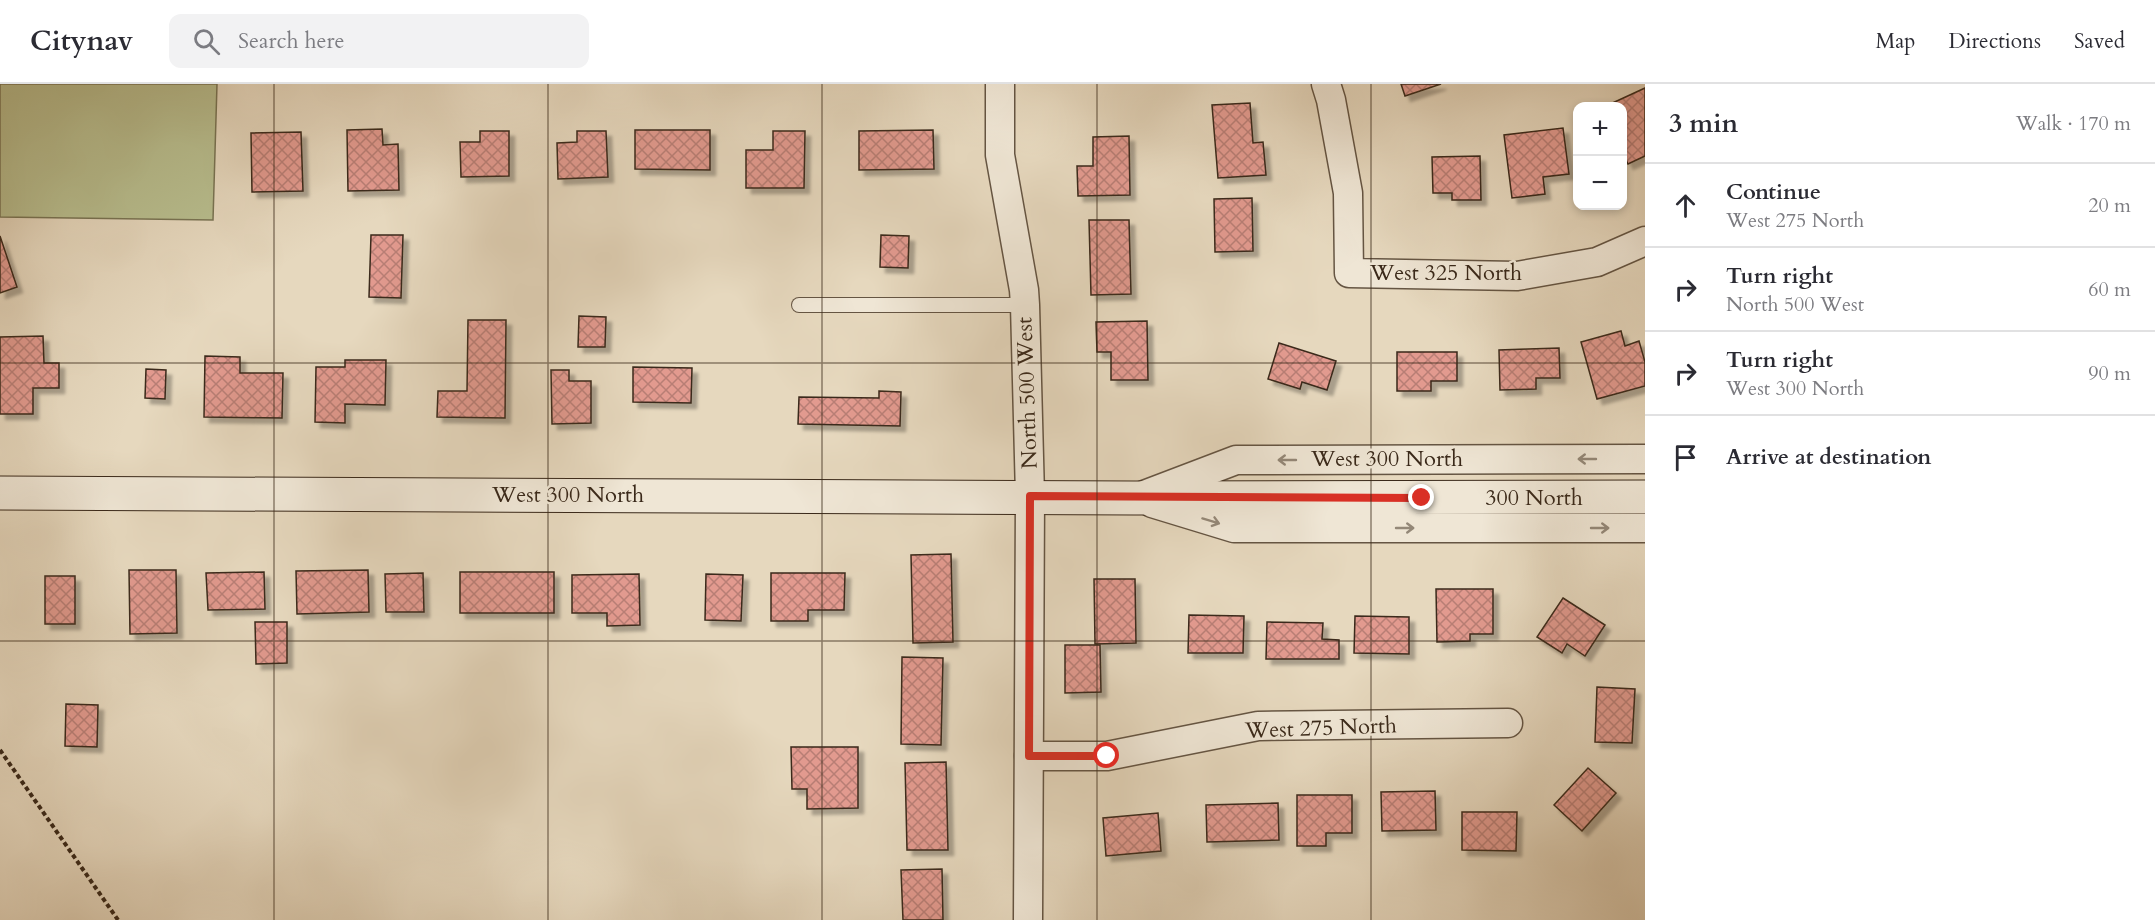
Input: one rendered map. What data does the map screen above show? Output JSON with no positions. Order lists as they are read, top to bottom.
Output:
{
  "streets": {
    "main road": ["West 300 North", "300 North"],
    "street": ["West 325 North", "North 500 West", "West 275 North"]
  },
  "crossings": [
    ["North 500 West", "West 300 North"],
    ["North 500 West", "West 275 North"],
    ["West 300 North", "300 North"]
  ],
  "page": {
    "header": "Citynav",
    "search": "Search here",
    "nav": ["Map", "Directions", "Saved"],
    "heading": ["3 min", "Walk · 170 m"],
    "map_buttons": ["+", "−"],
    "list": [
      ["Continue", "West 275 North", "20 m"],
      ["Turn right", "North 500 West", "60 m"],
      ["Turn right", "West 300 North", "90 m"],
      "Arrive at destination"
    ]
  }
}
